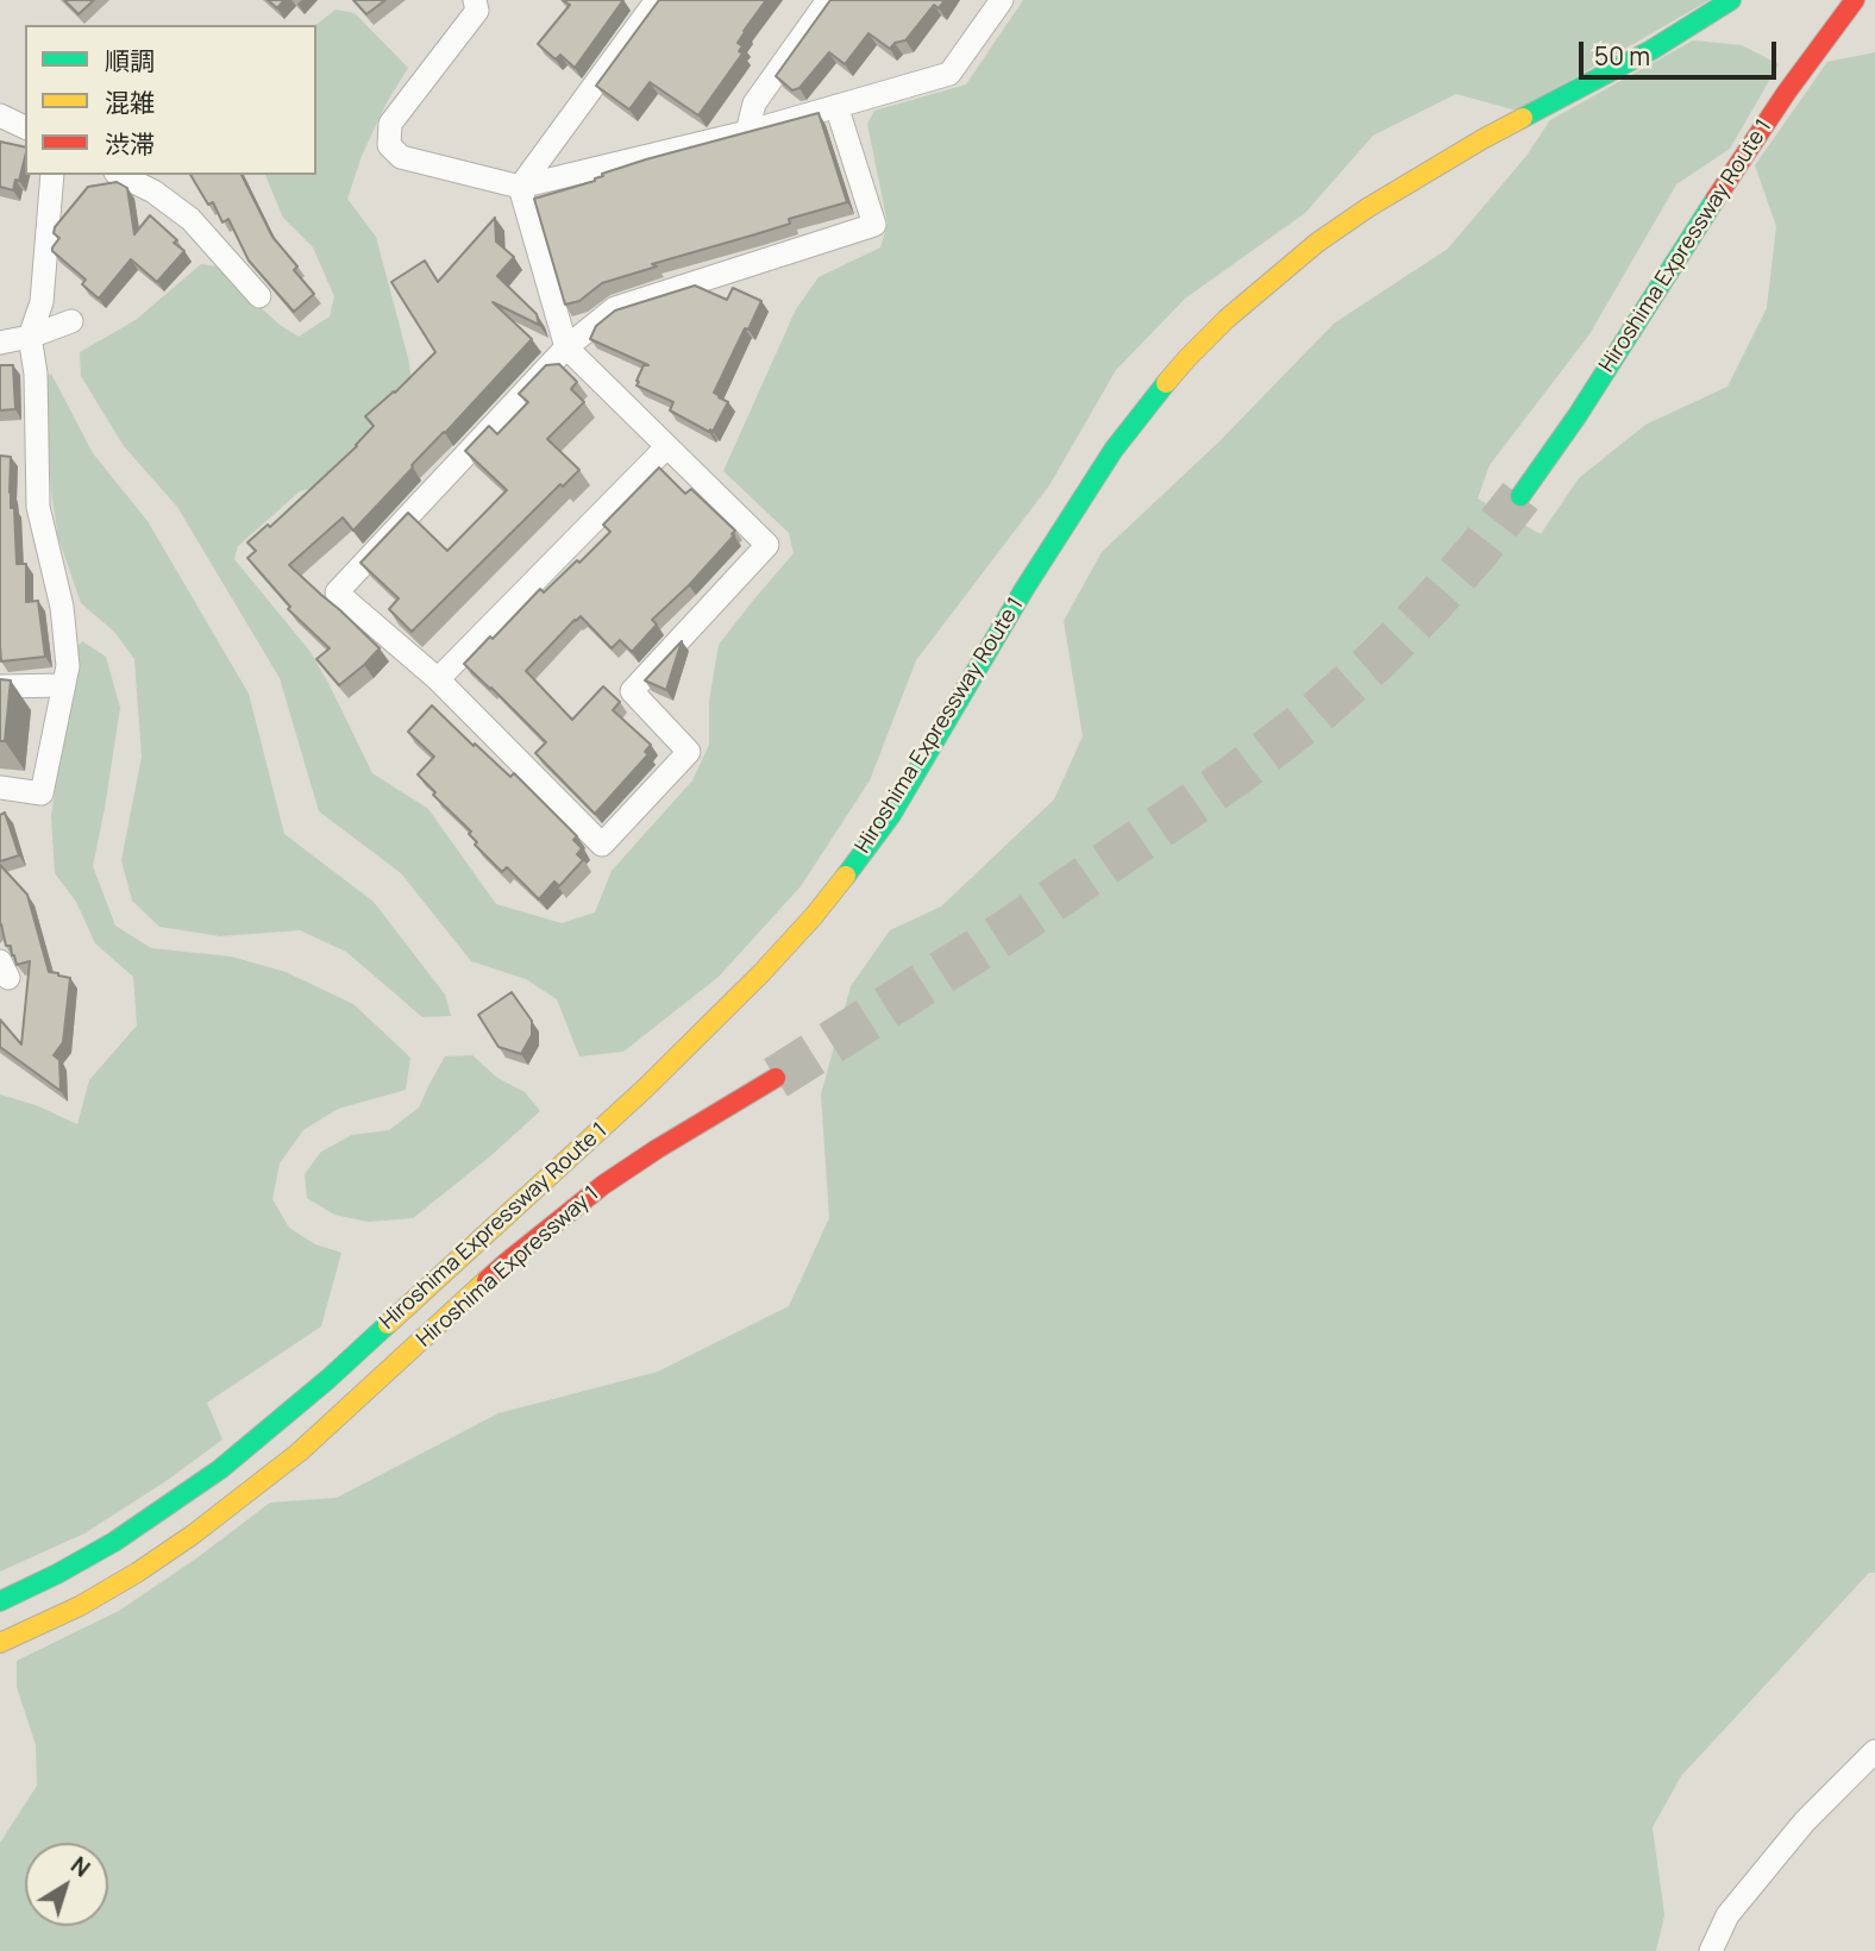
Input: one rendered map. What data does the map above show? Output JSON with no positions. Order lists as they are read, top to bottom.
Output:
{
  "streets": {
    "highway": ["Hiroshima Expressway Route 1", "Hiroshima Expressway 1"]
  },
  "legend": ["順調", "混雑", "渋滞"],
  "scale_bar": "50 m",
  "north": "top right"
}
